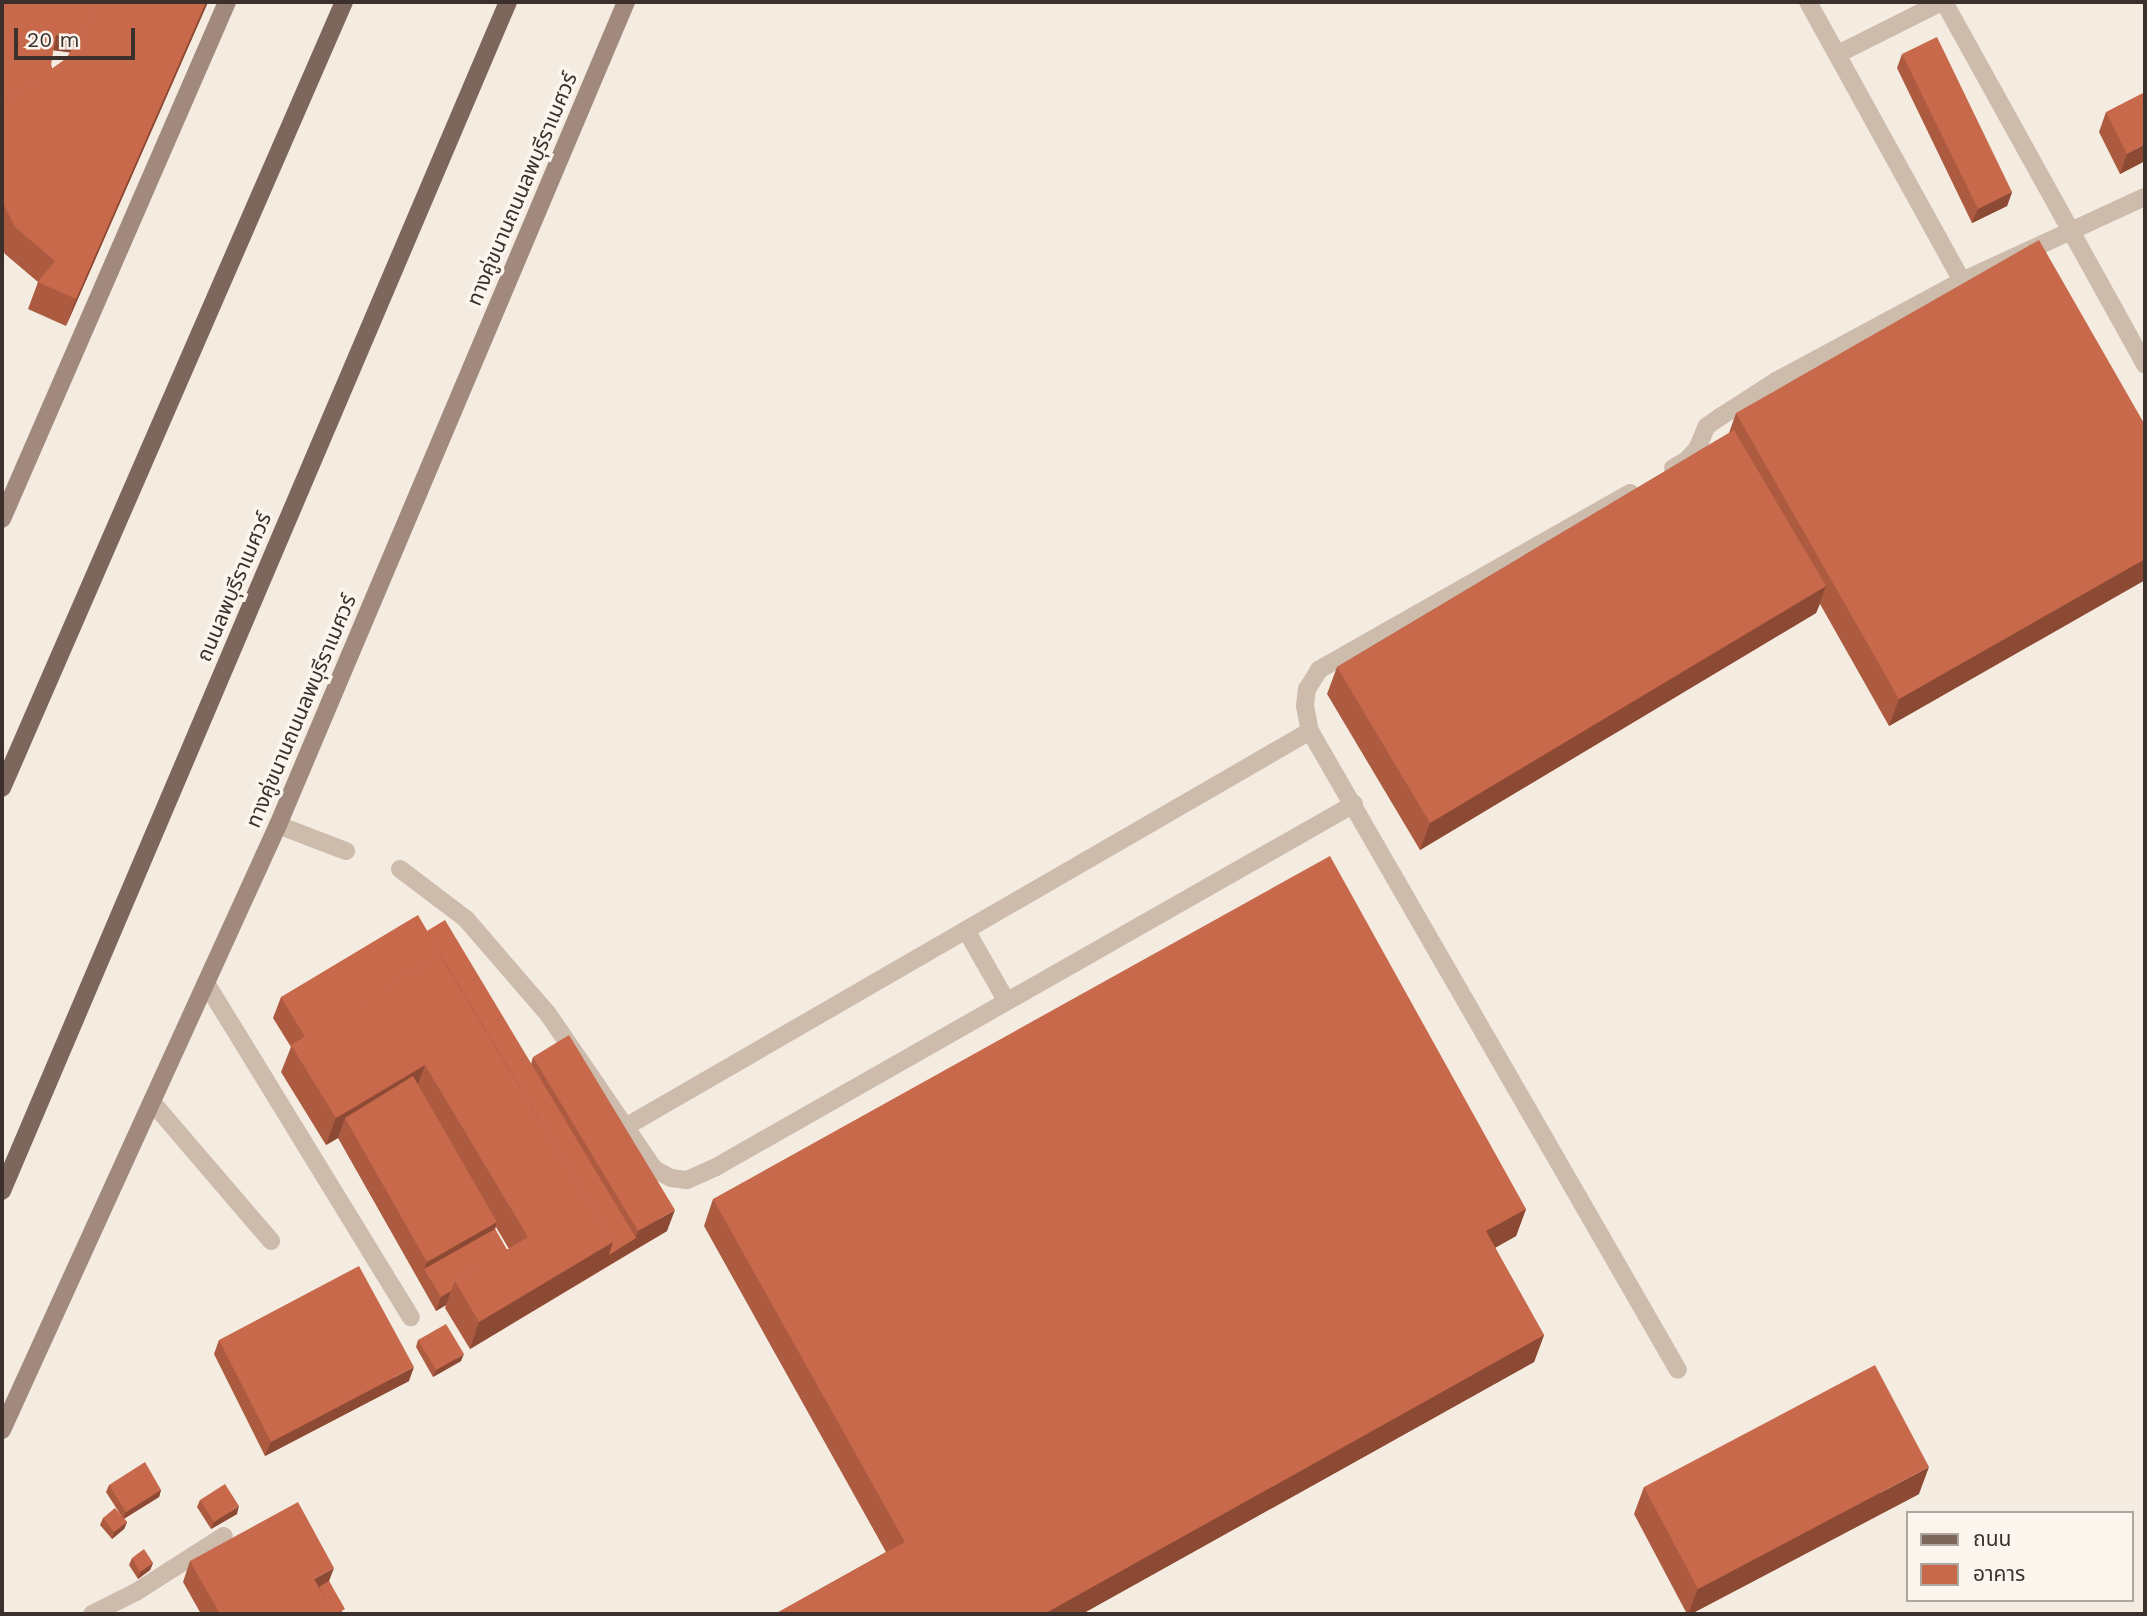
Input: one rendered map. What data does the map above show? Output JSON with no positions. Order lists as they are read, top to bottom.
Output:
{
  "streets": {
    "main road": ["ทางคู่ขนานถนนลพบุรีราเมศวร์", "ถนนลพบุรีราเมศวร์"]
  },
  "legend": ["ถนน", "อาคาร"],
  "scale_bar": "20 m"
}
